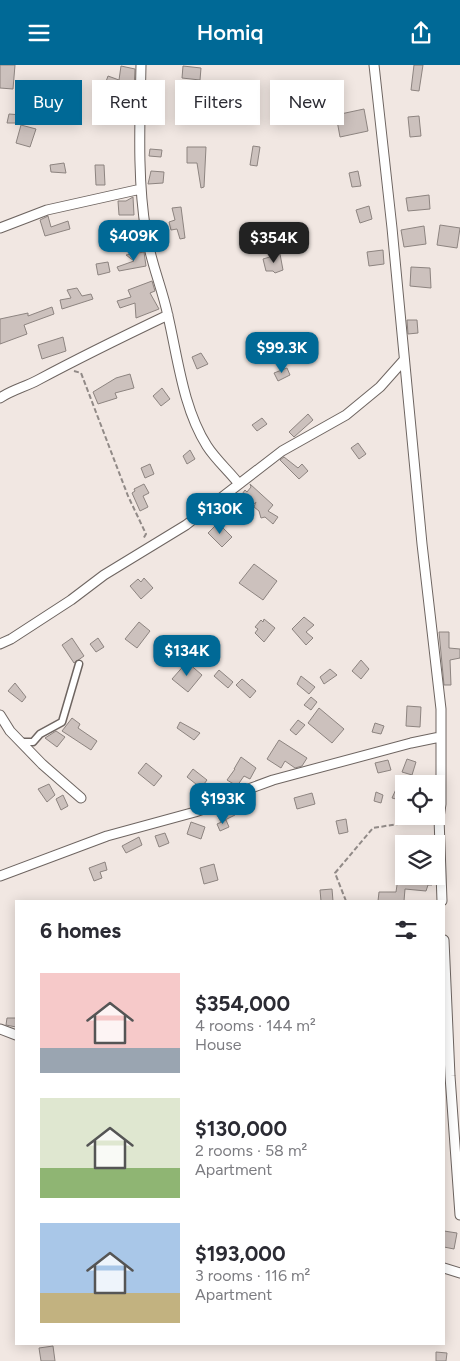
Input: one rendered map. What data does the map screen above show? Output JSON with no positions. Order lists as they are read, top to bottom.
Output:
{
  "page": {
    "header": "Homiq",
    "chip": [
      "Buy",
      "Rent",
      "Filters",
      "New"
    ],
    "price": [
      "$409K",
      "$354K",
      "$99.3K",
      "$130K",
      "$134K",
      "$193K"
    ],
    "heading": "6 homes",
    "list": [
      {
        "name": "$354,000",
        "note": "4 rooms · 144 m² · House"
      },
      {
        "name": "$130,000",
        "note": "2 rooms · 58 m² · Apartment"
      },
      {
        "name": "$193,000",
        "note": "3 rooms · 116 m² · Apartment"
      }
    ]
  }
}
